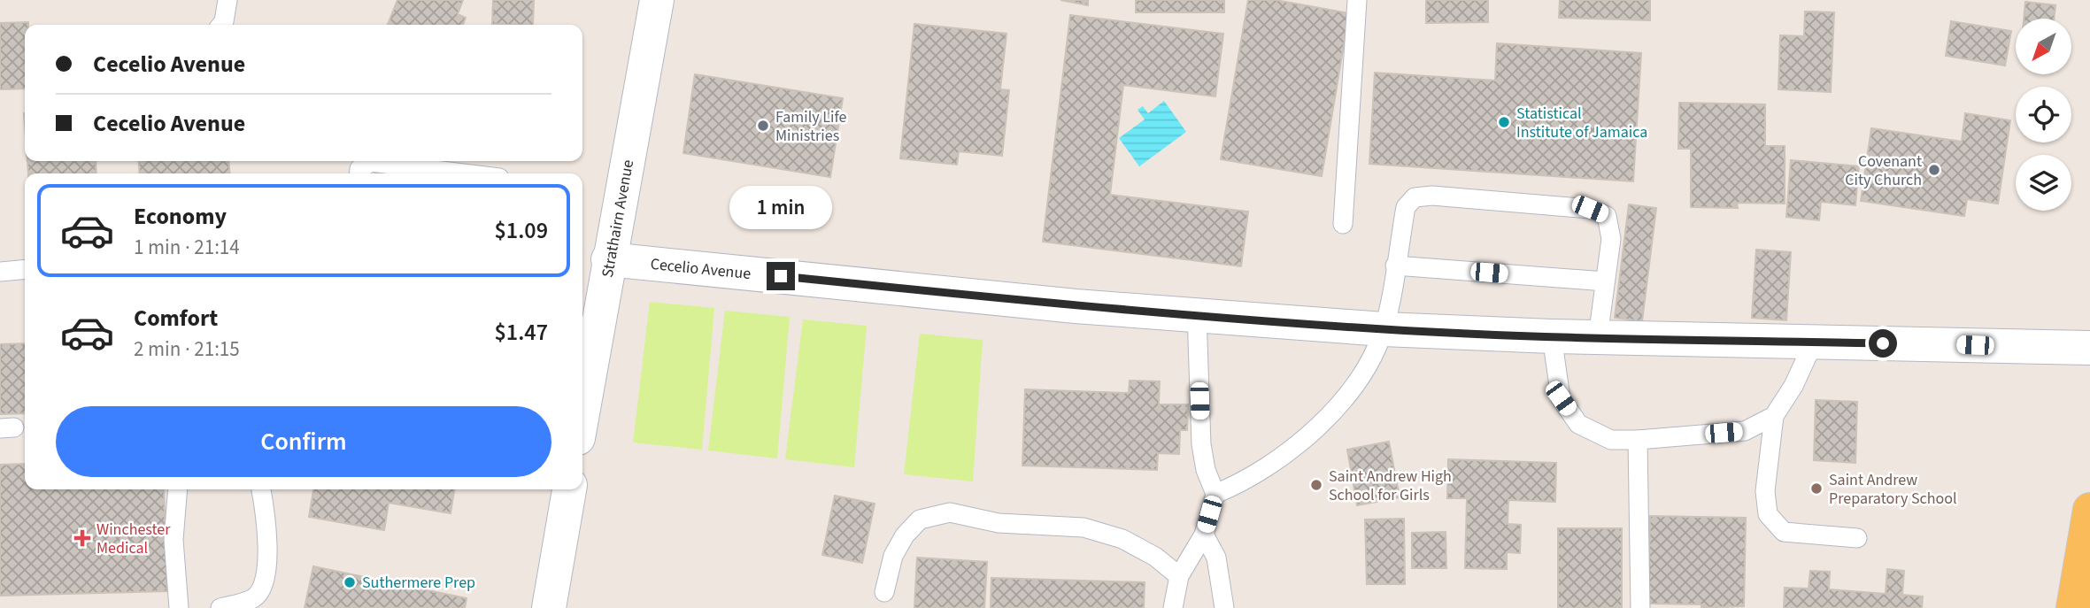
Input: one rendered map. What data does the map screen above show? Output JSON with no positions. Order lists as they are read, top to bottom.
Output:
{
  "streets": {
    "street": ["Strathairn Avenue", "Cecelio Avenue"]
  },
  "crossings": [
    ["Strathairn Avenue", "Cecelio Avenue"]
  ],
  "places": {
    "other": [
      "Statistical Institute of Jamaica",
      "Family Life Ministries",
      "Covenant City Church",
      "Saint Andrew High School for Girls",
      "Saint Andrew Preparatory School",
      "Suthermere Prep"
    ],
    "health": ["Winchester Medical"]
  },
  "north": "bottom left",
  "page": {
    "banner": ["Cecelio Avenue", "Cecelio Avenue"],
    "list": [
      {
        "name": "Economy",
        "note": "1 min · 21:14",
        "value": "$1.09"
      },
      {
        "name": "Comfort",
        "note": "2 min · 21:15",
        "value": "$1.47"
      }
    ],
    "bubble": "1 min",
    "buttons": "Confirm"
  }
}
